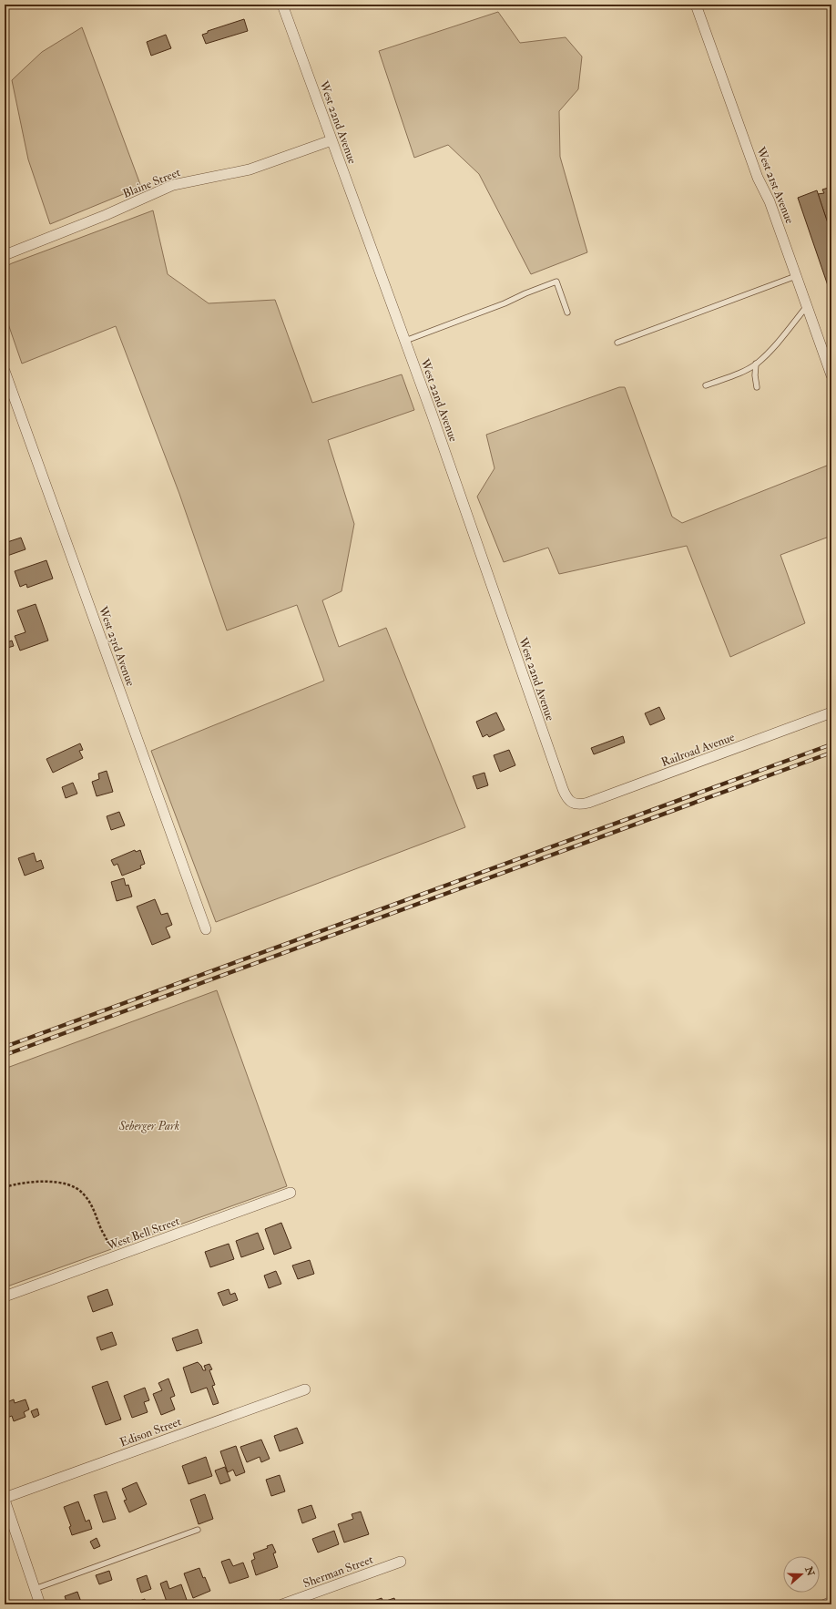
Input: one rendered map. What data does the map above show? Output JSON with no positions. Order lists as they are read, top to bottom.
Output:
{
  "streets": {
    "street": [
      "West 22nd Avenue",
      "Blaine Street",
      "West 21st Avenue",
      "West 23rd Avenue",
      "Railroad Avenue",
      "West Bell Street",
      "Edison Street",
      "Sherman Street"
    ]
  },
  "crossings": [
    ["West 22nd Avenue", "Blaine Street"],
    ["West 22nd Avenue", "Railroad Avenue"]
  ],
  "parks": ["Seberger Park"],
  "north": "right"
}
